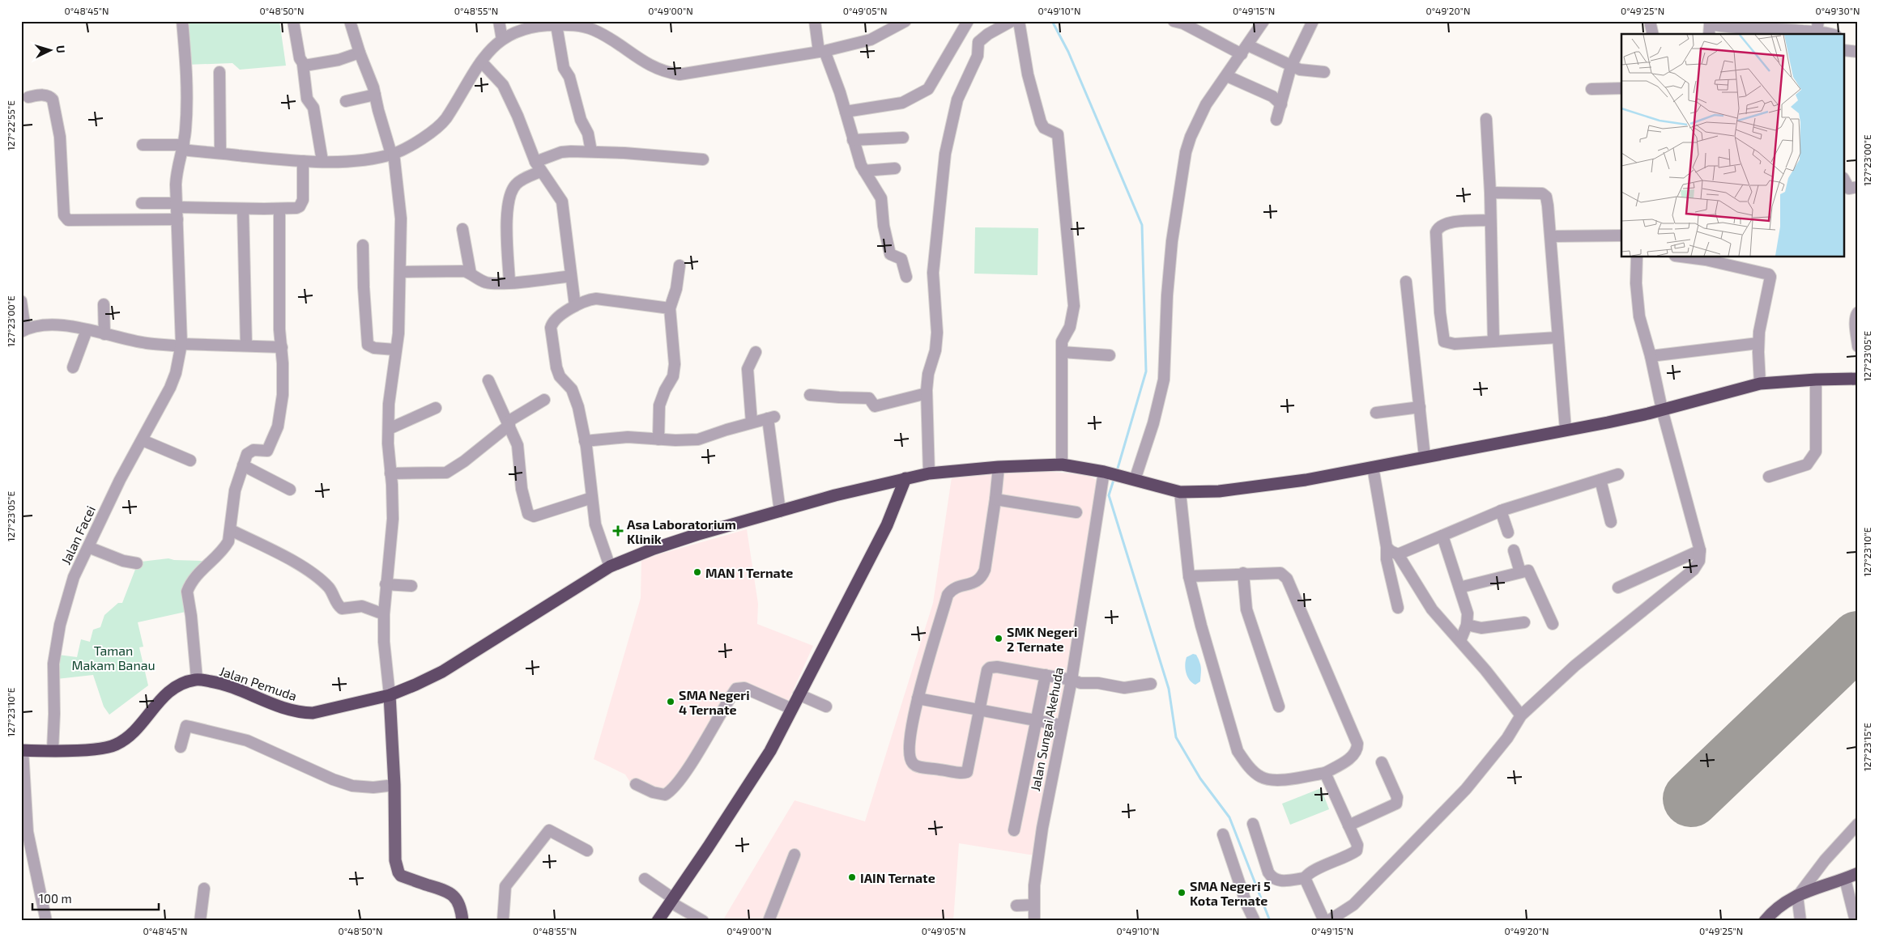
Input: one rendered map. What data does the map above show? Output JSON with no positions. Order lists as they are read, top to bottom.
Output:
{
  "streets": {
    "highway": ["Jalan Pemuda"],
    "street": ["Jalan Facei", "Jalan Sungai Akehuda"]
  },
  "crossings": [
    ["Jalan Pemuda", "Jalan Sungai Akehuda"]
  ],
  "parks": ["Taman Makam Banau"],
  "places": {
    "health": ["Asa Laboratorium Klinik"],
    "other": [
      "MAN 1 Ternate",
      "SMK Negeri 2 Ternate",
      "SMA Negeri 4 Ternate",
      "IAIN Ternate",
      "SMA Negeri 5 Kota Ternate"
    ]
  },
  "scale_bar": "100 m",
  "north": "right",
  "coordinates": [
    "0°48'45\"N",
    "0°48'50\"N",
    "0°48'55\"N",
    "0°49'00\"N",
    "0°49'05\"N",
    "0°49'10\"N",
    "0°49'15\"N",
    "0°49'20\"N",
    "0°49'25\"N",
    "0°49'30\"N",
    "127°22'55\"E",
    "127°23'00\"E",
    "127°23'05\"E",
    "127°23'10\"E",
    "127°23'15\"E"
  ]
}
